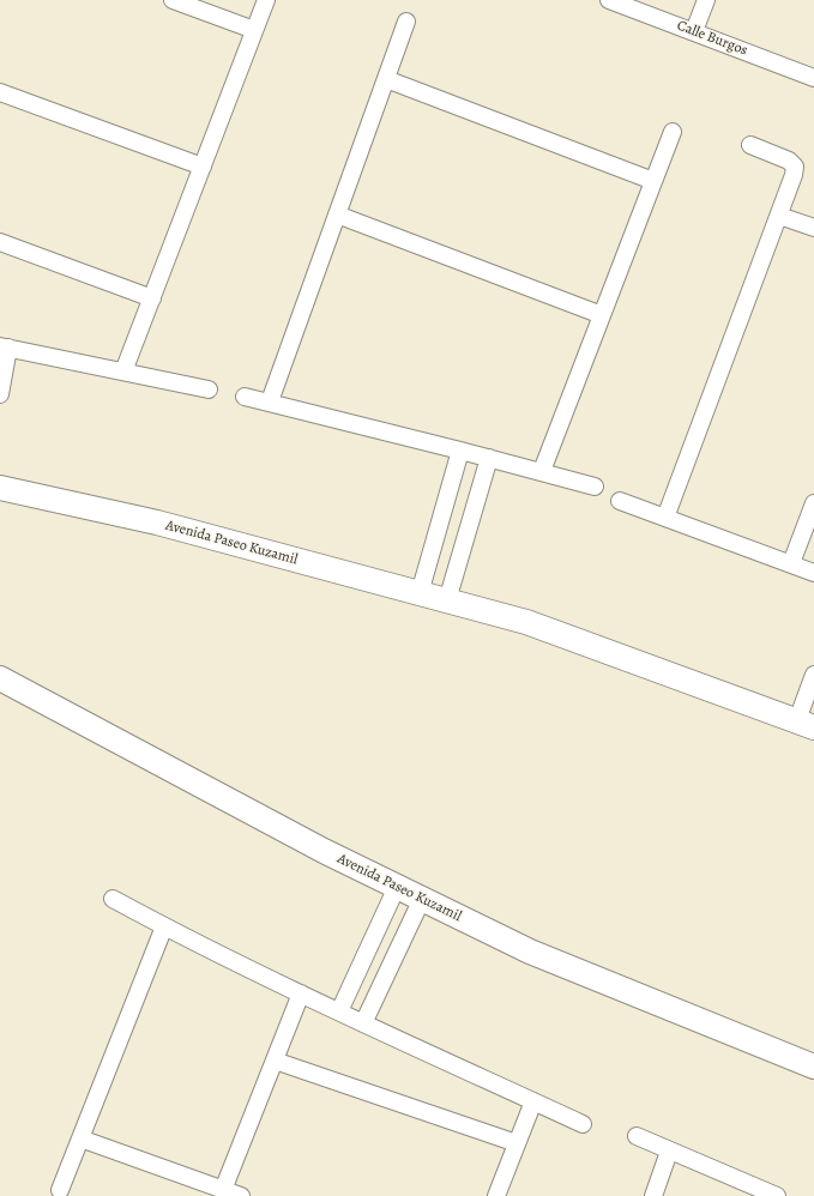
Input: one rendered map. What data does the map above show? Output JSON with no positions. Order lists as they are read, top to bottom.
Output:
{
  "streets": {
    "main road": ["Avenida Paseo Kuzamil"],
    "street": ["Calle Burgos"]
  }
}
